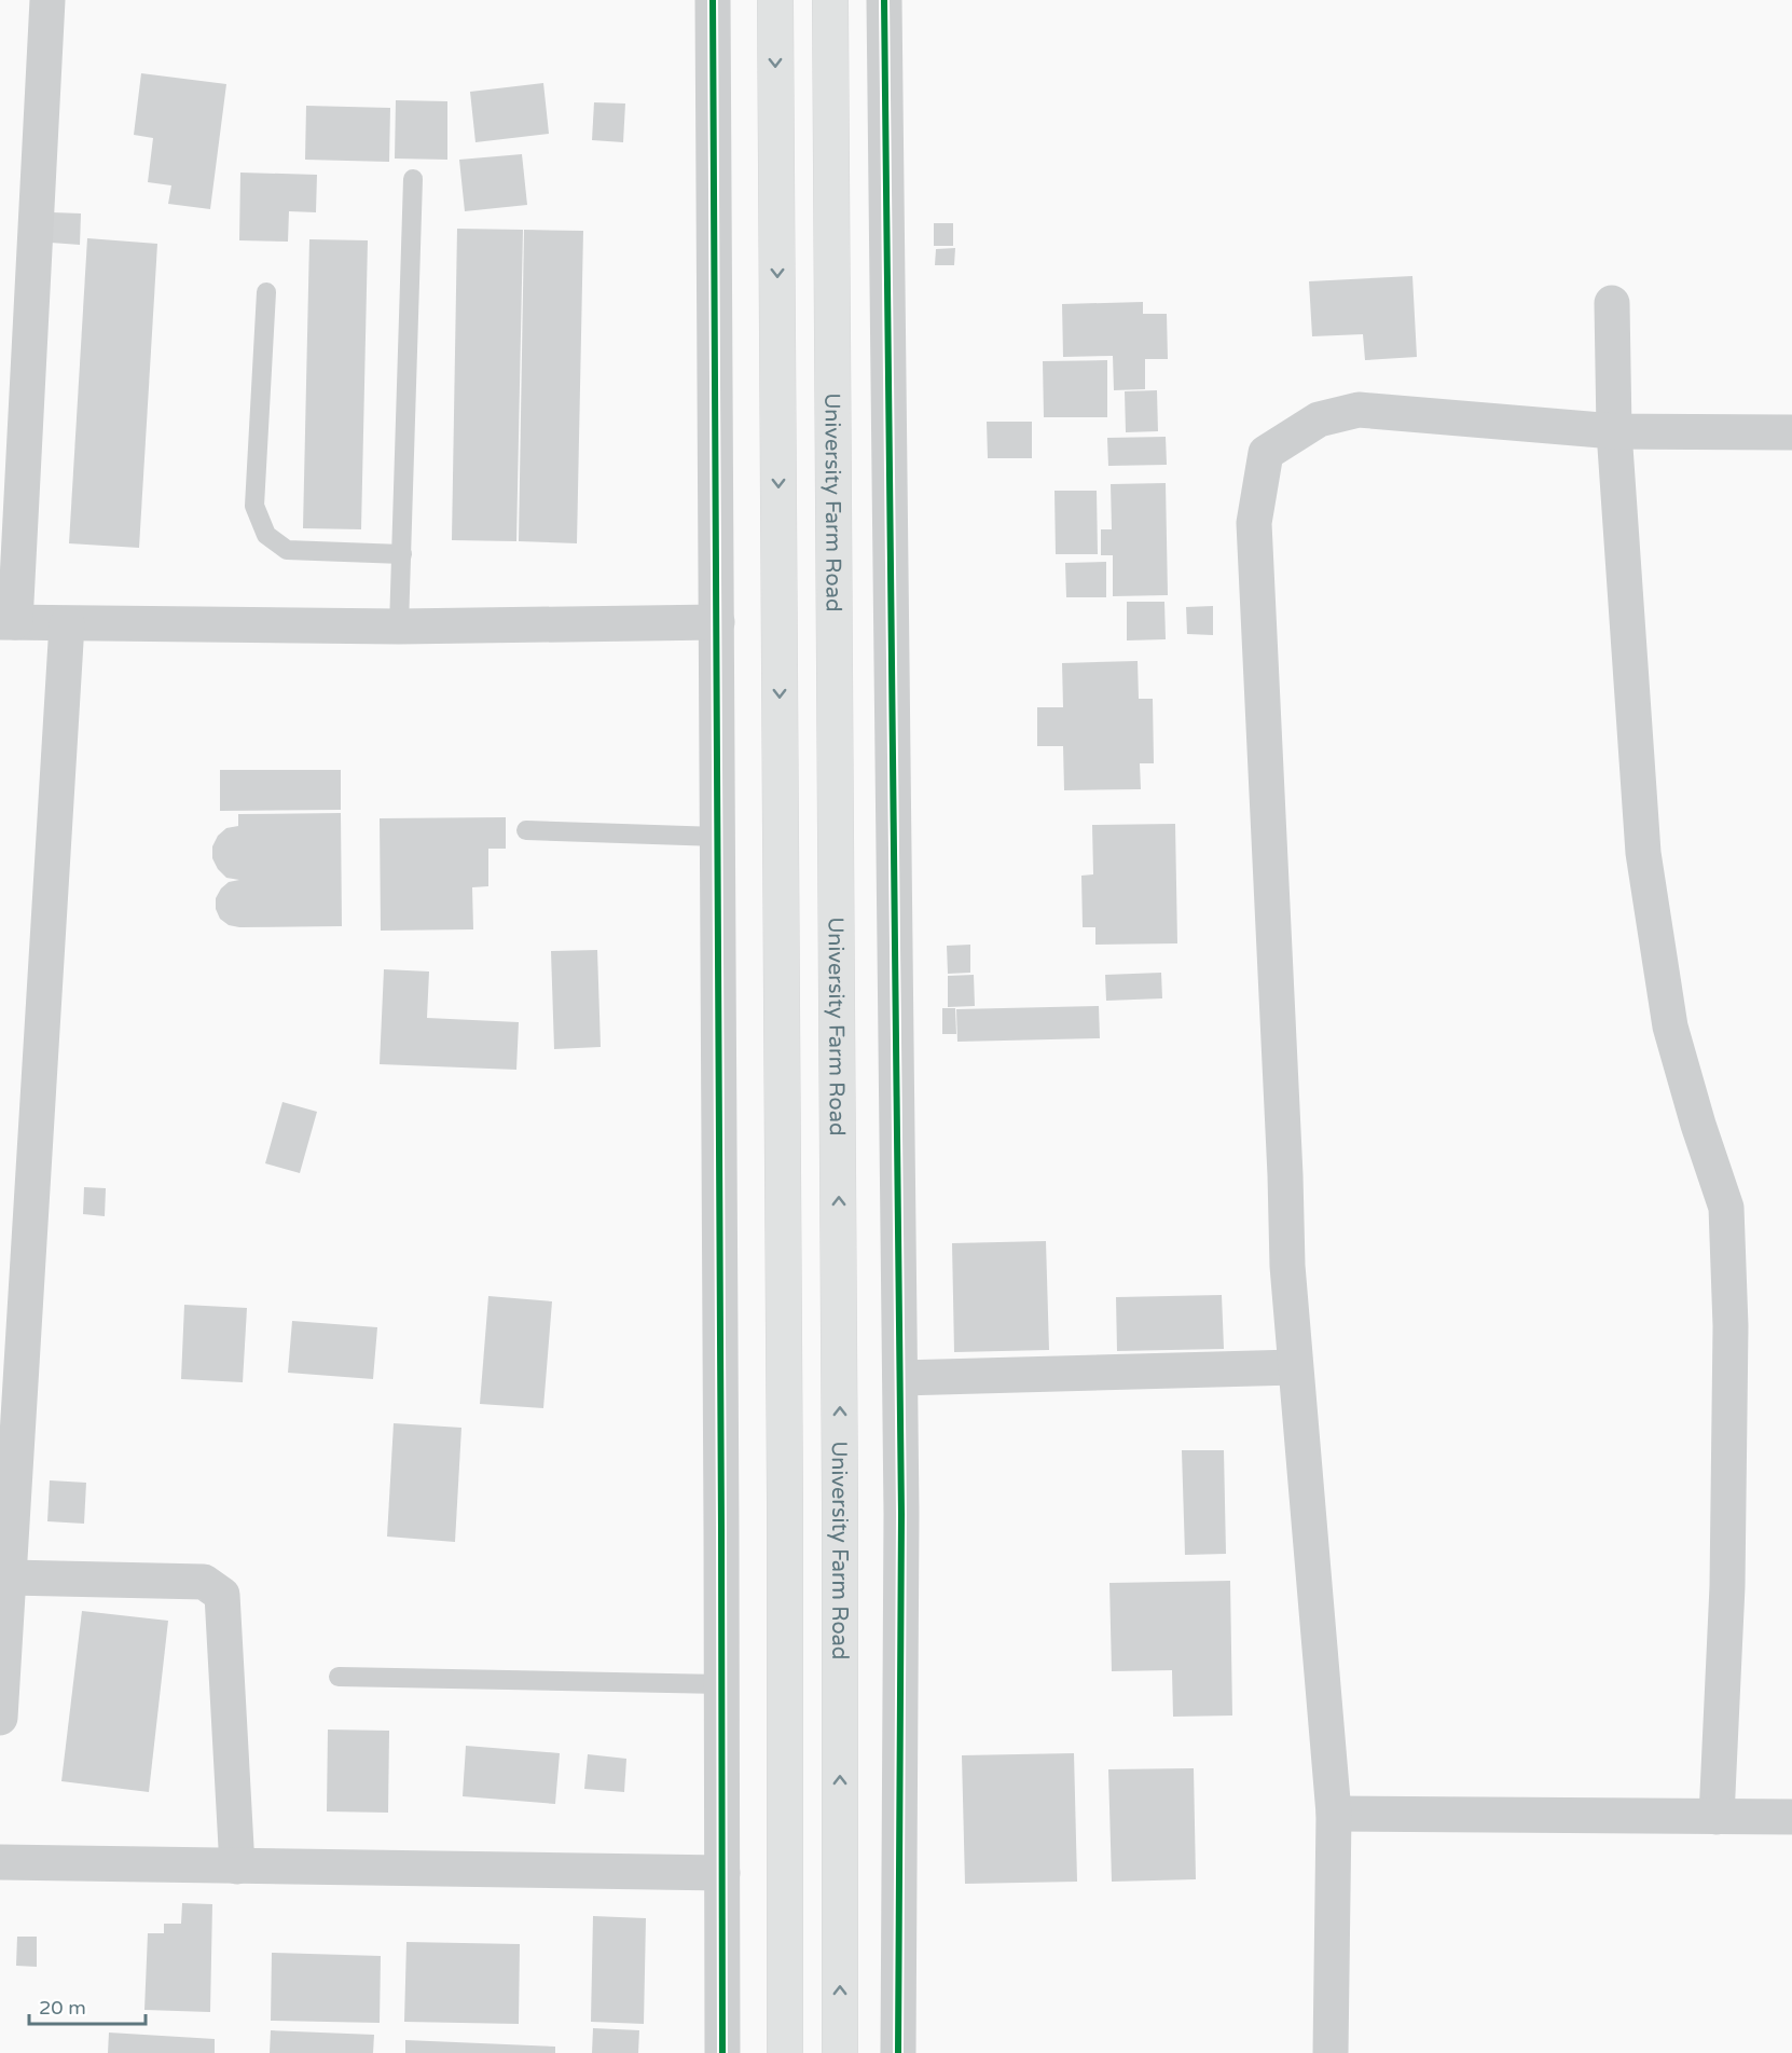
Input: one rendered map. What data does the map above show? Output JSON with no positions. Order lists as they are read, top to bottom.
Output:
{
  "streets": {
    "street": ["University Farm Road"]
  },
  "scale_bar": "20 m"
}
